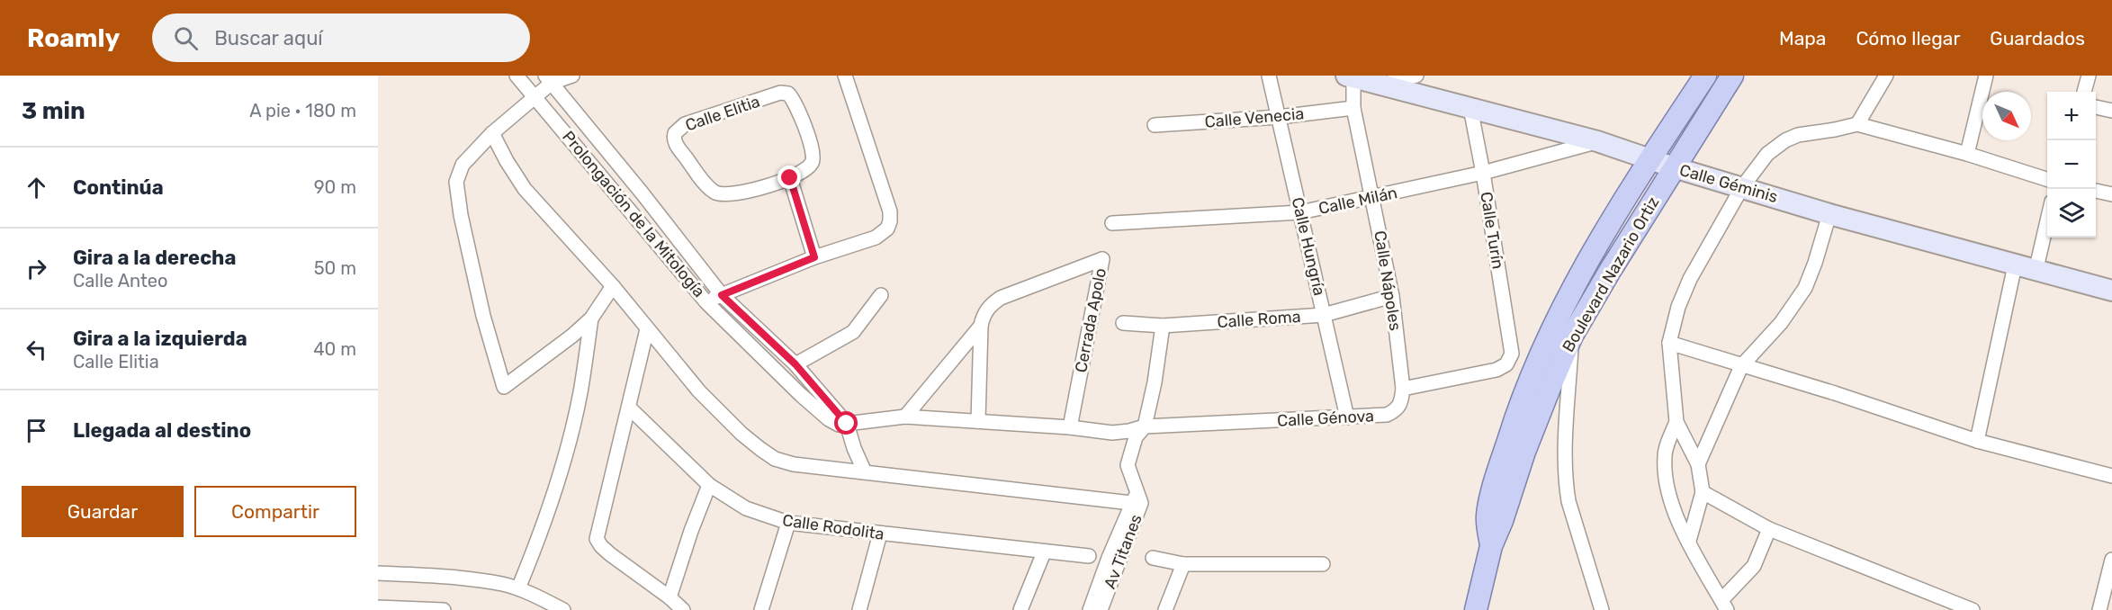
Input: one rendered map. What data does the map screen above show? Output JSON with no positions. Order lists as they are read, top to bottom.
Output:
{
  "streets": {
    "main road": ["Boulevard Nazario Ortiz"],
    "street": [
      "Calle Elitia",
      "Calle Venecia",
      "Calle Géminis",
      "Calle Milán",
      "Prolongación de la Mitología",
      "Calle Turín",
      "Calle Hungría",
      "Calle Nápoles",
      "Calle Roma",
      "Cerrada Apolo",
      "Calle Génova",
      "Calle Rodolita",
      "Av Titanes"
    ]
  },
  "crossings": [
    ["Calle Venecia", "Calle Hungría"],
    ["Calle Venecia", "Calle Nápoles"],
    ["Calle Géminis", "Calle Milán"],
    ["Calle Géminis", "Calle Turín"],
    ["Calle Géminis", "Boulevard Nazario Ortiz"],
    ["Calle Géminis", "Calle Nápoles"],
    ["Calle Milán", "Calle Turín"],
    ["Calle Milán", "Calle Hungría"],
    ["Calle Milán", "Calle Nápoles"],
    ["Calle Turín", "Calle Nápoles"],
    ["Calle Turín", "Calle Génova"],
    ["Calle Hungría", "Calle Roma"],
    ["Calle Hungría", "Calle Génova"],
    ["Calle Nápoles", "Calle Roma"],
    ["Calle Nápoles", "Calle Génova"],
    ["Cerrada Apolo", "Calle Génova"]
  ],
  "north": "bottom right",
  "page": {
    "header": "Roamly",
    "search": "Buscar aquí",
    "nav": ["Mapa", "Cómo llegar", "Guardados"],
    "heading": ["3 min", "A pie · 180 m"],
    "map_buttons": ["+", "−"],
    "list": [
      ["Continúa", "90 m"],
      ["Gira a la derecha", "Calle Anteo", "50 m"],
      ["Gira a la izquierda", "Calle Elitia", "40 m"],
      "Llegada al destino"
    ],
    "buttons": ["Guardar", "Compartir"]
  }
}
